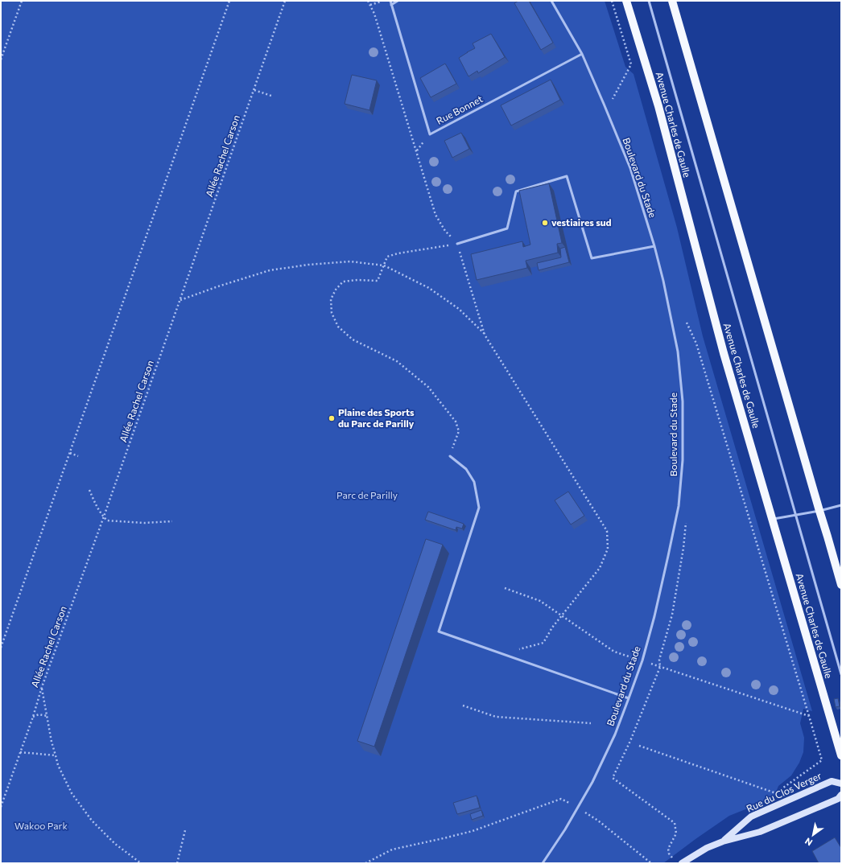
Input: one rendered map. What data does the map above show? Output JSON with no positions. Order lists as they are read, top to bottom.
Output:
{
  "streets": {
    "main road": ["Avenue Charles de Gaulle"],
    "street": ["Rue du Clos Verger"],
    "lane": ["Rue Bonnet", "Boulevard du Stade"],
    "path": ["Allée Rachel Carson"]
  },
  "crossings": [
    ["Rue Bonnet", "Boulevard du Stade"]
  ],
  "parks": ["Parc de Parilly", "Wakoo Park"],
  "places": ["vestiaires sud", "Plaine des Sports du Parc de Parilly"],
  "north": "bottom left"
}
